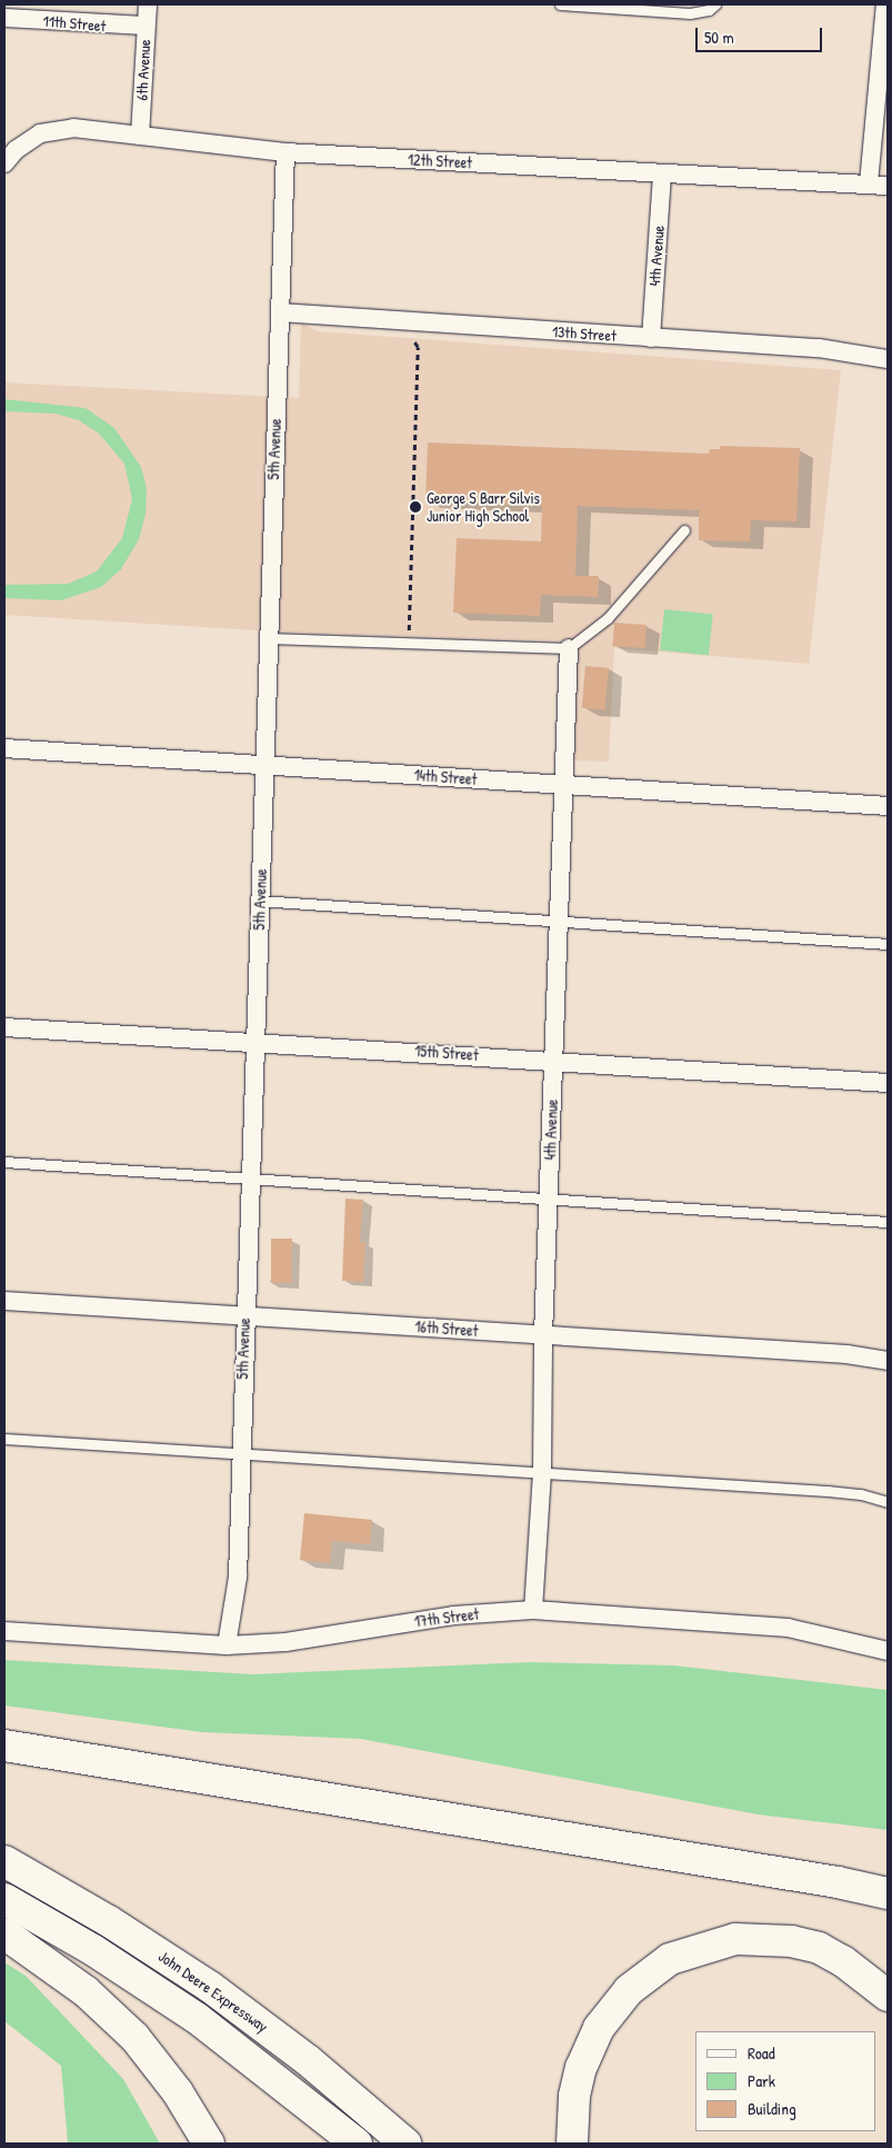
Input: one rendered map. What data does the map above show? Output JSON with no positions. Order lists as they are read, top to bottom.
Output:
{
  "streets": {
    "highway": ["John Deere Expressway"],
    "street": [
      "11th Street",
      "6th Avenue",
      "12th Street",
      "4th Avenue",
      "13th Street",
      "5th Avenue",
      "14th Street",
      "15th Street",
      "16th Street",
      "17th Street"
    ]
  },
  "crossings": [
    ["11th Street", "6th Avenue"],
    ["6th Avenue", "12th Street"],
    ["12th Street", "4th Avenue"],
    ["12th Street", "5th Avenue"],
    ["4th Avenue", "13th Street"],
    ["4th Avenue", "14th Street"],
    ["4th Avenue", "15th Street"],
    ["4th Avenue", "16th Street"],
    ["4th Avenue", "17th Street"],
    ["13th Street", "5th Avenue"],
    ["5th Avenue", "14th Street"],
    ["5th Avenue", "15th Street"],
    ["5th Avenue", "16th Street"],
    ["5th Avenue", "17th Street"]
  ],
  "places": ["George S Barr Silvis Junior High School"],
  "legend": ["Road", "Park", "Building"],
  "scale_bar": "50 m"
}
